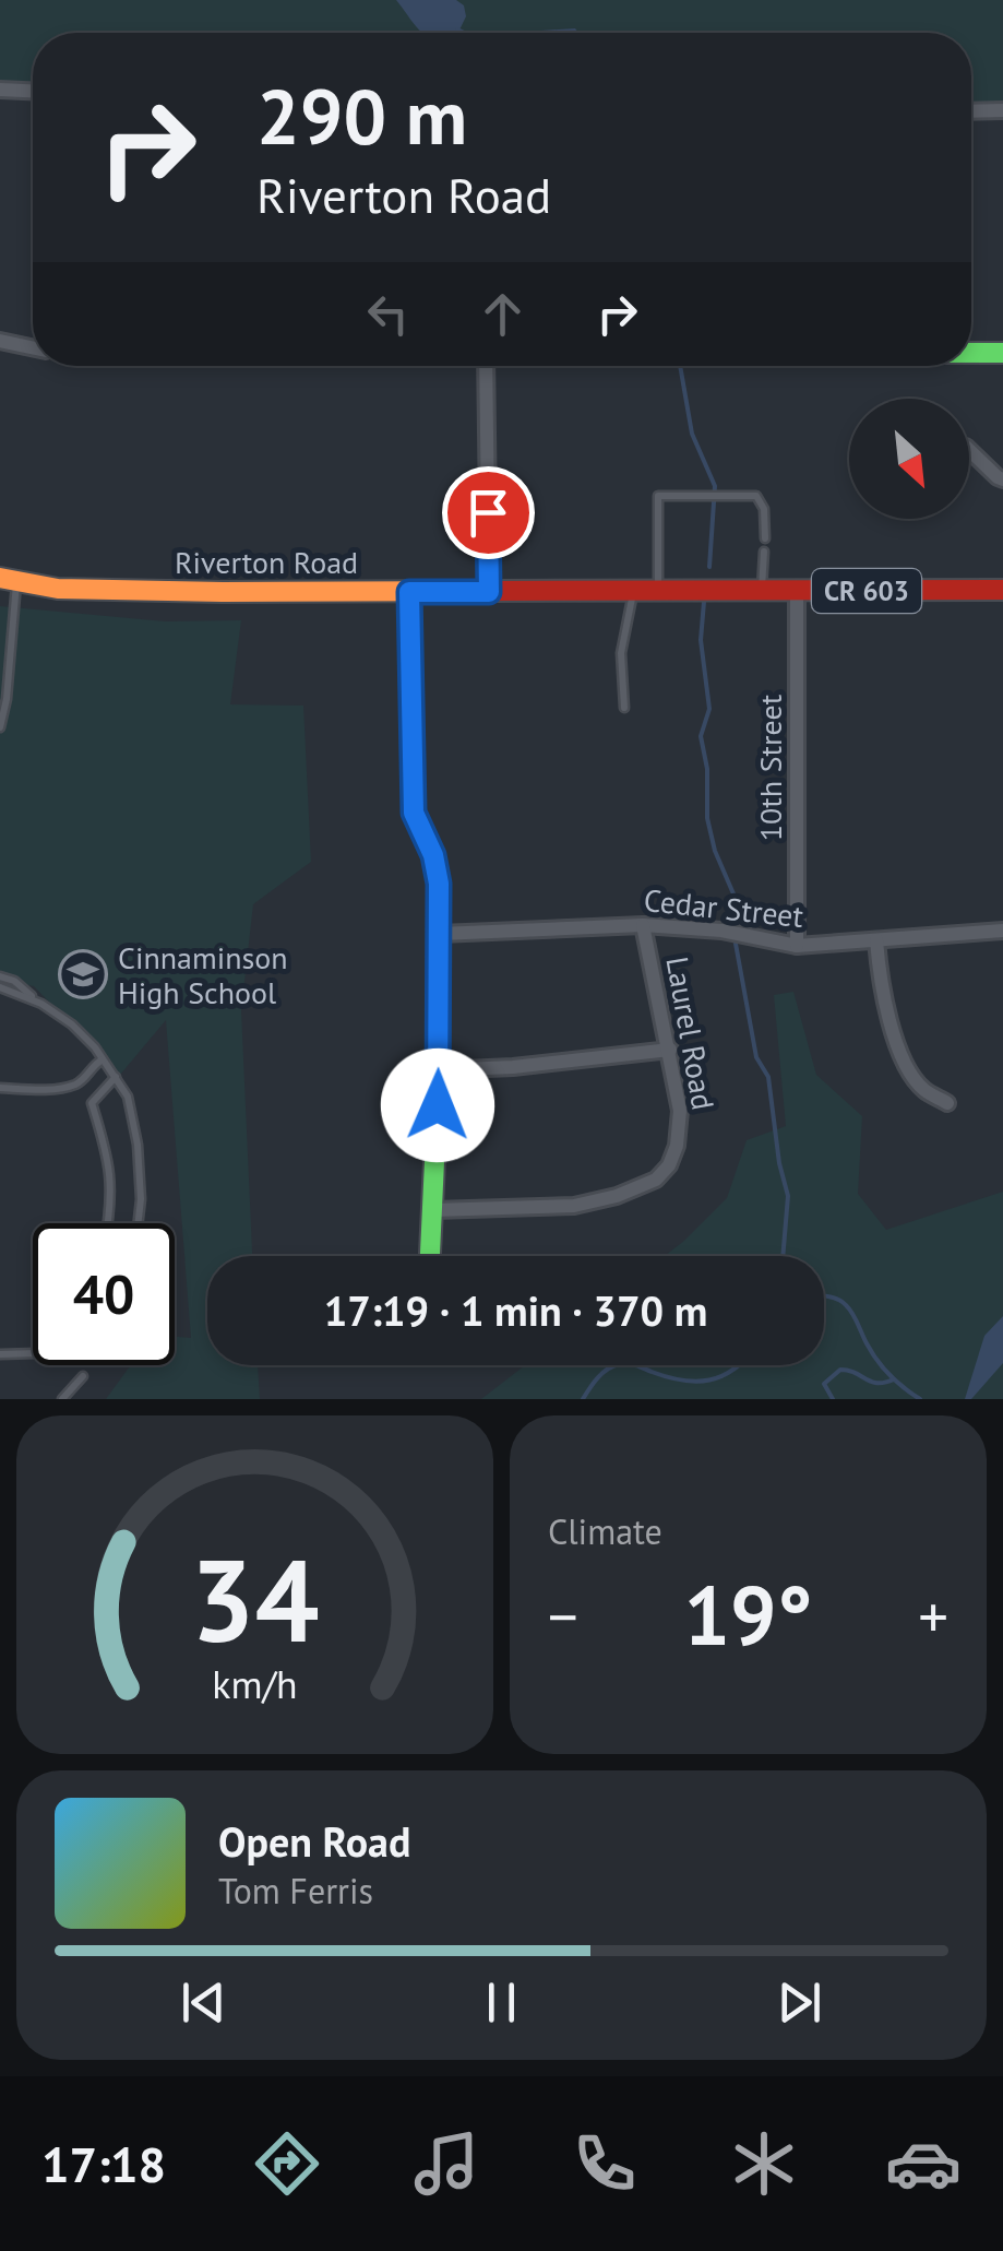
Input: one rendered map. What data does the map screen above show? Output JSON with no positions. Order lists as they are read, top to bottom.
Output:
{
  "streets": {
    "street": [
      "Riverton Road",
      "CR 603",
      "10th Street",
      "Cedar Street",
      "Laurel Road"
    ]
  },
  "crossings": [
    ["Riverton Road", "CR 603"],
    ["CR 603", "10th Street"],
    ["10th Street", "Cedar Street"],
    ["Cedar Street", "Laurel Road"]
  ],
  "places": {
    "school or university": ["Cinnaminson High School"]
  },
  "north": "bottom right",
  "page": {
    "turn": ["290 m", "Riverton Road"],
    "limit": "40",
    "trip": "17:19 · 1 min · 370 m",
    "tile": "Climate",
    "heat": ["−", "19°", "+"],
    "song": ["Open Road", "Tom Ferris"],
    "tabs": "17:18",
    "gauge": ["34", "km/h"]
  }
}
